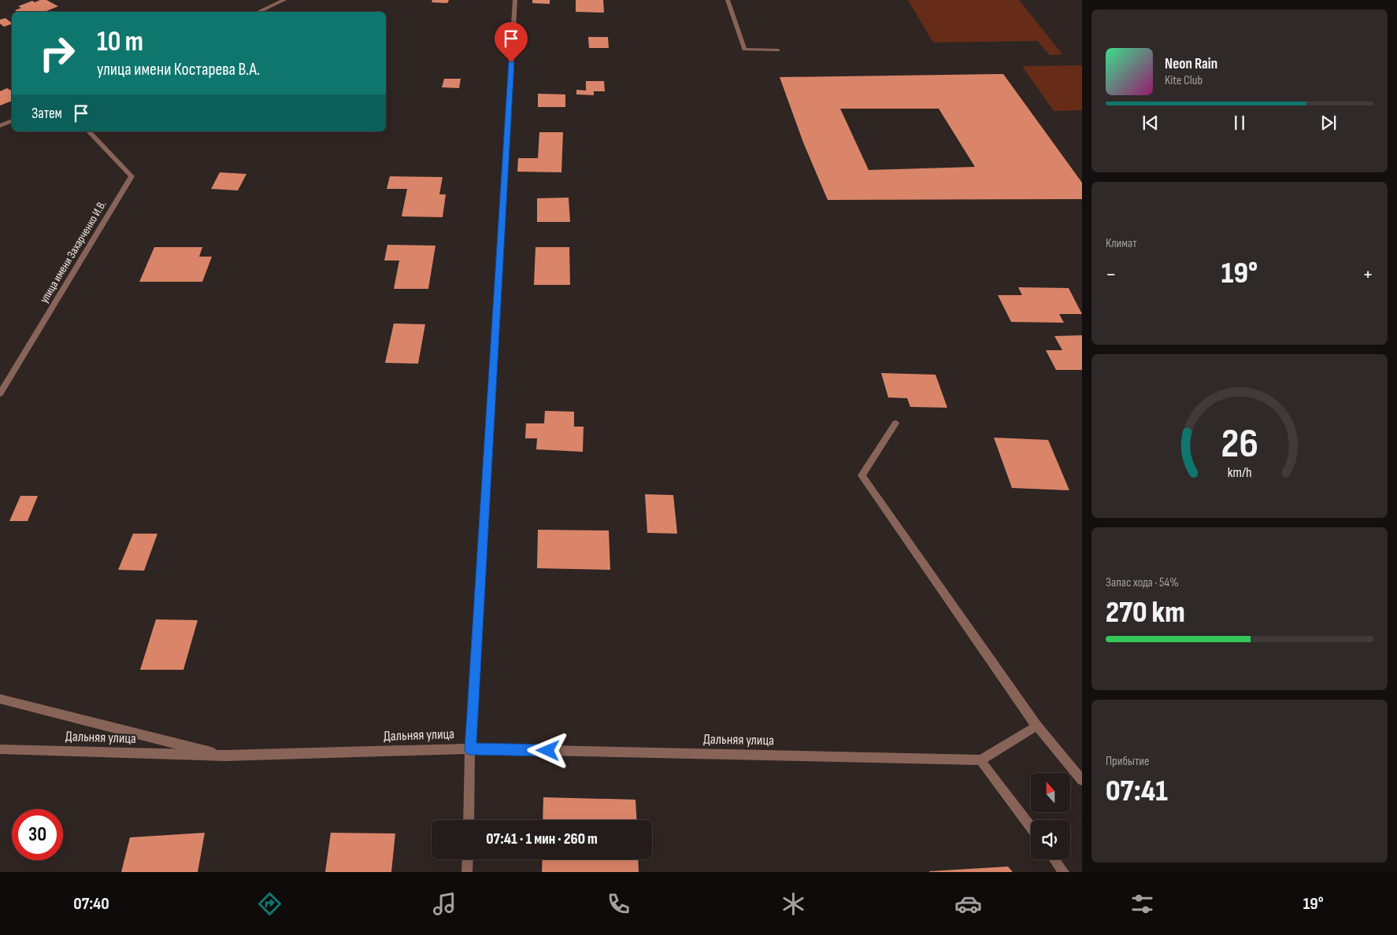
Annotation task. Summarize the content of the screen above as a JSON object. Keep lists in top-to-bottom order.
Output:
{
  "streets": {
    "street": ["улица имени Захарченко И.В.", "Дальняя улица"]
  },
  "north": "top",
  "page": {
    "turn": ["10 m", "улица имени Костарева В.А."],
    "song": ["Neon Rain", "Kite Club"],
    "then": "Затем",
    "tile": [
      "Климат",
      ["Запас хода · 54%", "270 km"],
      ["Прибытие", "07:41"]
    ],
    "heat": ["−", "19°", "+"],
    "limit": "30",
    "trip": "07:41 · 1 мин · 260 m",
    "tabs": ["07:40", "19°"],
    "gauge": ["26", "km/h"]
  }
}
